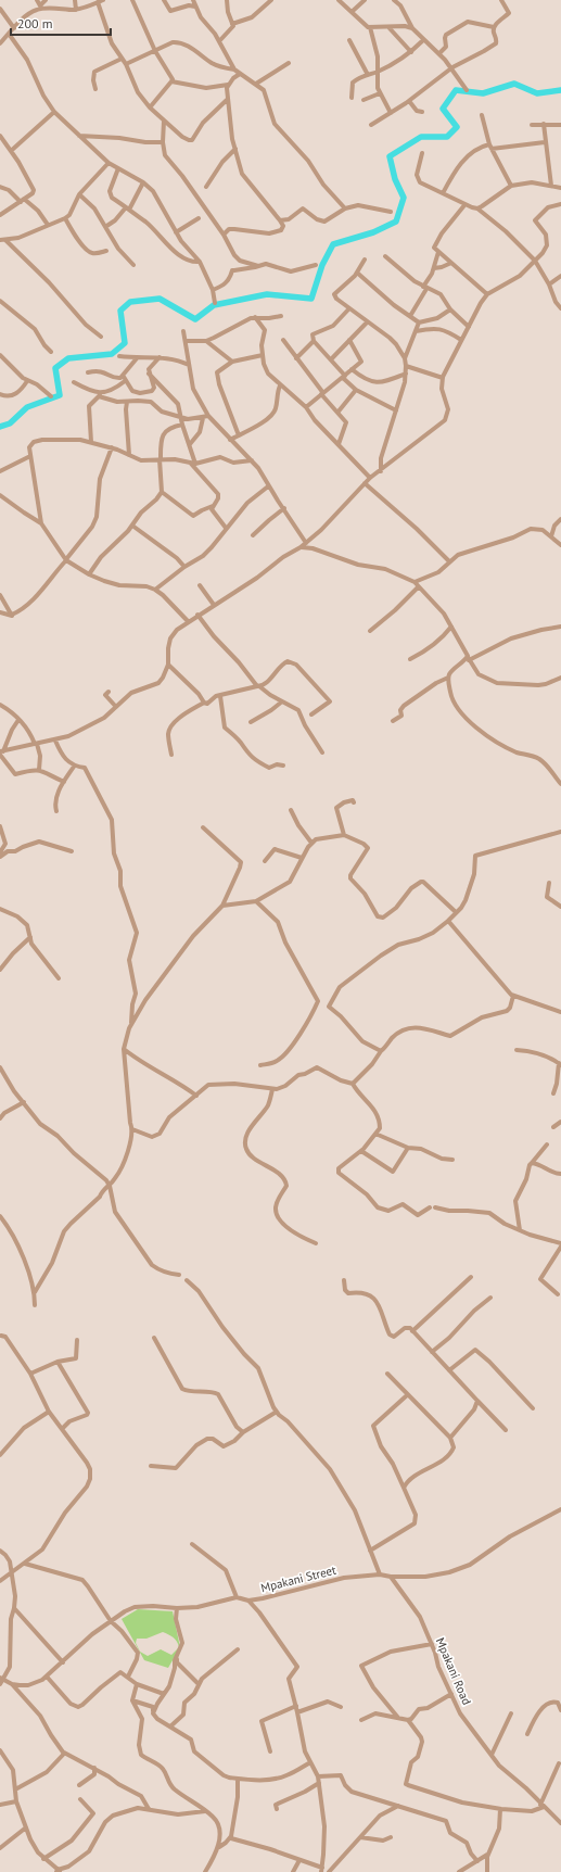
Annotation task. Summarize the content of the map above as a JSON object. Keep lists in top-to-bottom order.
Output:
{
  "streets": {
    "street": ["Mpakani Street", "Mpakani Road"]
  },
  "crossings": [
    ["Mpakani Street", "Mpakani Road"]
  ],
  "scale_bar": "200 m"
}
